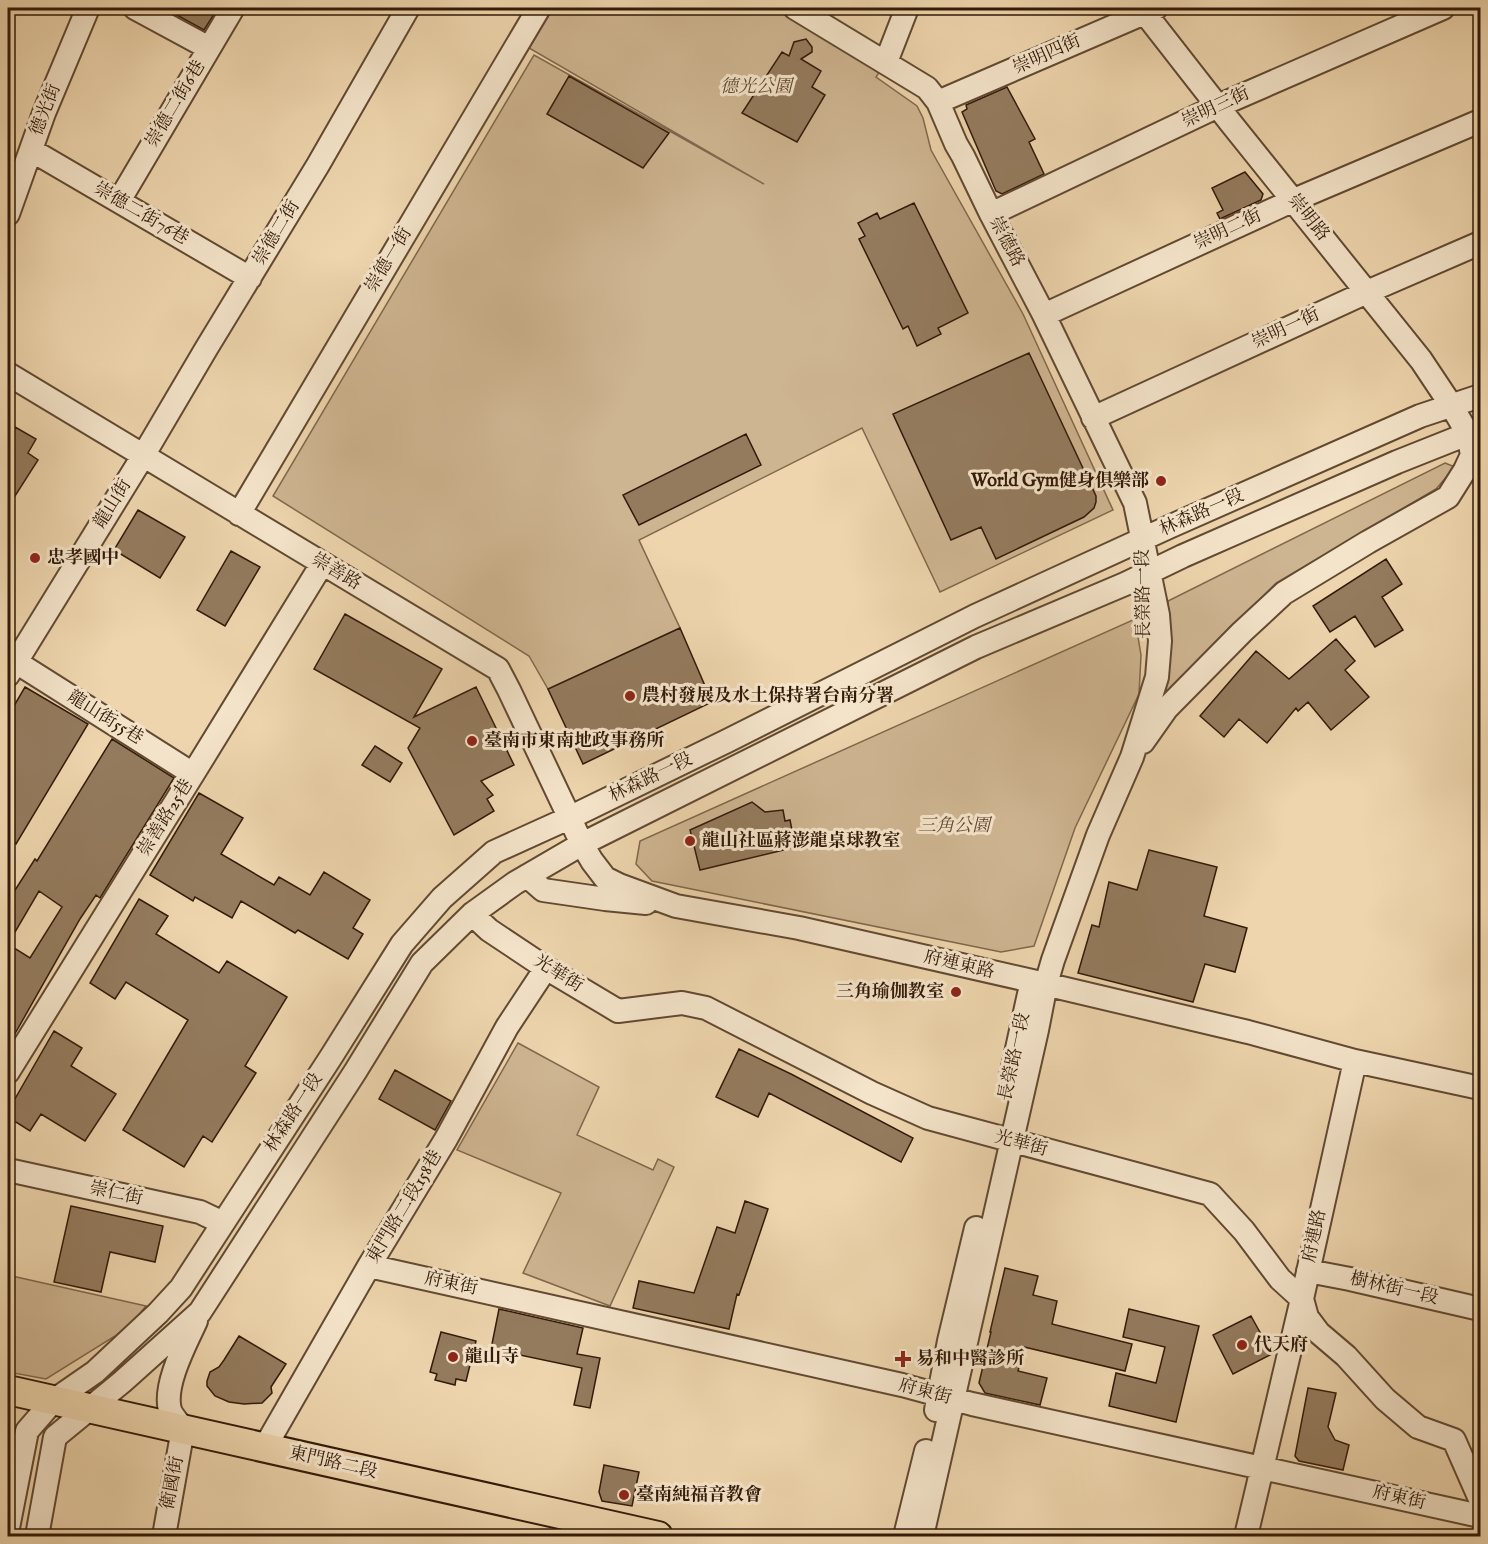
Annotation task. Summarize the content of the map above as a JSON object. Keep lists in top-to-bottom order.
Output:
{
  "streets": {
    "main road": ["東門路二段"],
    "street": [
      "崇明四街",
      "崇德二街6巷",
      "崇明三街",
      "德光街",
      "崇德二街76巷",
      "崇明路",
      "崇明二街",
      "崇德二街",
      "崇德路",
      "崇德一街",
      "崇明一街",
      "龍山街",
      "林森路一段",
      "崇善路",
      "長榮路一段",
      "龍山街55巷",
      "崇善路25巷",
      "府連東路",
      "光華街",
      "崇仁街",
      "東門路二段158巷",
      "府連路",
      "府東街",
      "樹林街一段",
      "衛國街"
    ]
  },
  "crossings": [
    ["崇明四街", "崇明路"],
    ["崇明四街", "崇德路"],
    ["崇德二街6巷", "崇德二街76巷"],
    ["崇明三街", "崇明路"],
    ["崇明三街", "崇德路"],
    ["德光街", "崇德二街76巷"],
    ["崇德二街76巷", "崇德二街"],
    ["崇明路", "崇明二街"],
    ["崇明路", "崇明一街"],
    ["崇明路", "林森路一段"],
    ["崇明二街", "崇德路"],
    ["崇德二街", "龍山街"],
    ["崇德二街", "崇善路"],
    ["崇德路", "崇明一街"],
    ["崇德路", "林森路一段"],
    ["崇德路", "長榮路一段"],
    ["崇德一街", "崇善路"],
    ["龍山街", "崇善路"],
    ["龍山街", "龍山街55巷"],
    ["林森路一段", "崇善路"],
    ["林森路一段", "長榮路一段"],
    ["林森路一段", "府連東路"],
    ["林森路一段", "光華街"],
    ["林森路一段", "崇仁街"],
    ["林森路一段", "東門路二段"],
    ["崇善路", "崇善路25巷"],
    ["崇善路", "府連東路"],
    ["長榮路一段", "府連東路"],
    ["長榮路一段", "光華街"],
    ["長榮路一段", "府東街"],
    ["龍山街55巷", "崇善路25巷"],
    ["府連東路", "府連路"],
    ["光華街", "東門路二段158巷"],
    ["光華街", "府連路"],
    ["光華街", "府東街"],
    ["東門路二段158巷", "府東街"],
    ["東門路二段158巷", "東門路二段"],
    ["府連路", "府東街"],
    ["府連路", "樹林街一段"],
    ["東門路二段", "衛國街"]
  ],
  "parks": ["德光公園", "三角公園"],
  "places": {
    "other": [
      "World Gym健身俱樂部",
      "忠孝國中",
      "農村發展及水土保持署台南分署",
      "臺南市東南地政事務所",
      "龍山社區蔣澎龍桌球教室",
      "三角瑜伽教室",
      "代天府",
      "龍山寺",
      "臺南純福音教會"
    ],
    "health": ["易和中醫診所"]
  }
}
